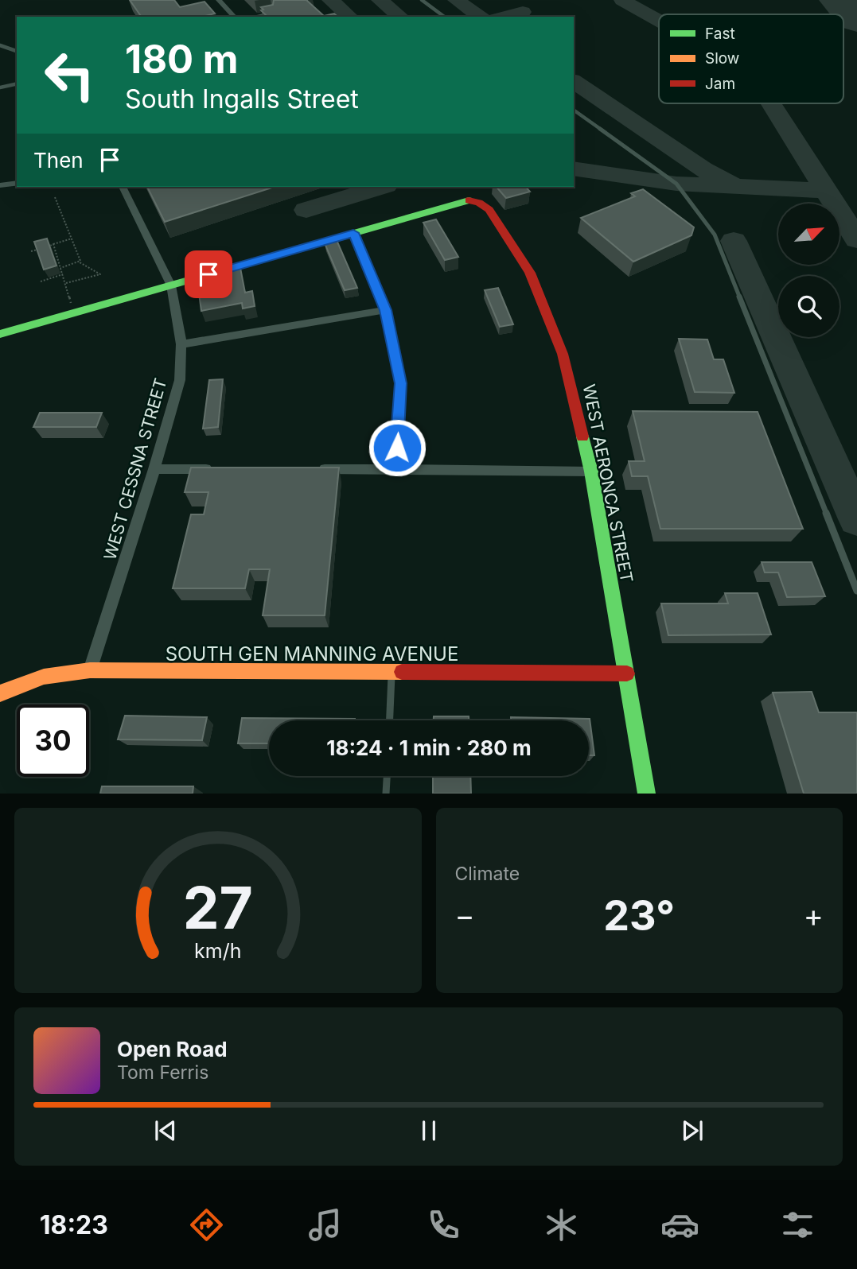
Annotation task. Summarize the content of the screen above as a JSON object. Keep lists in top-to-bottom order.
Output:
{
  "streets": {
    "street": ["WEST CESSNA STREET", "WEST AERONCA STREET", "SOUTH GEN MANNING AVENUE"]
  },
  "crossings": [
    ["WEST CESSNA STREET", "SOUTH GEN MANNING AVENUE"],
    ["WEST AERONCA STREET", "SOUTH GEN MANNING AVENUE"]
  ],
  "legend": ["Fast", "Slow", "Jam"],
  "north": "top right",
  "page": {
    "turn": ["180 m", "South Ingalls Street"],
    "then": "Then",
    "limit": "30",
    "trip": "18:24 · 1 min · 280 m",
    "tile": "Climate",
    "heat": ["−", "23°", "+"],
    "song": ["Open Road", "Tom Ferris"],
    "tabs": "18:23",
    "gauge": ["27", "km/h"]
  }
}
